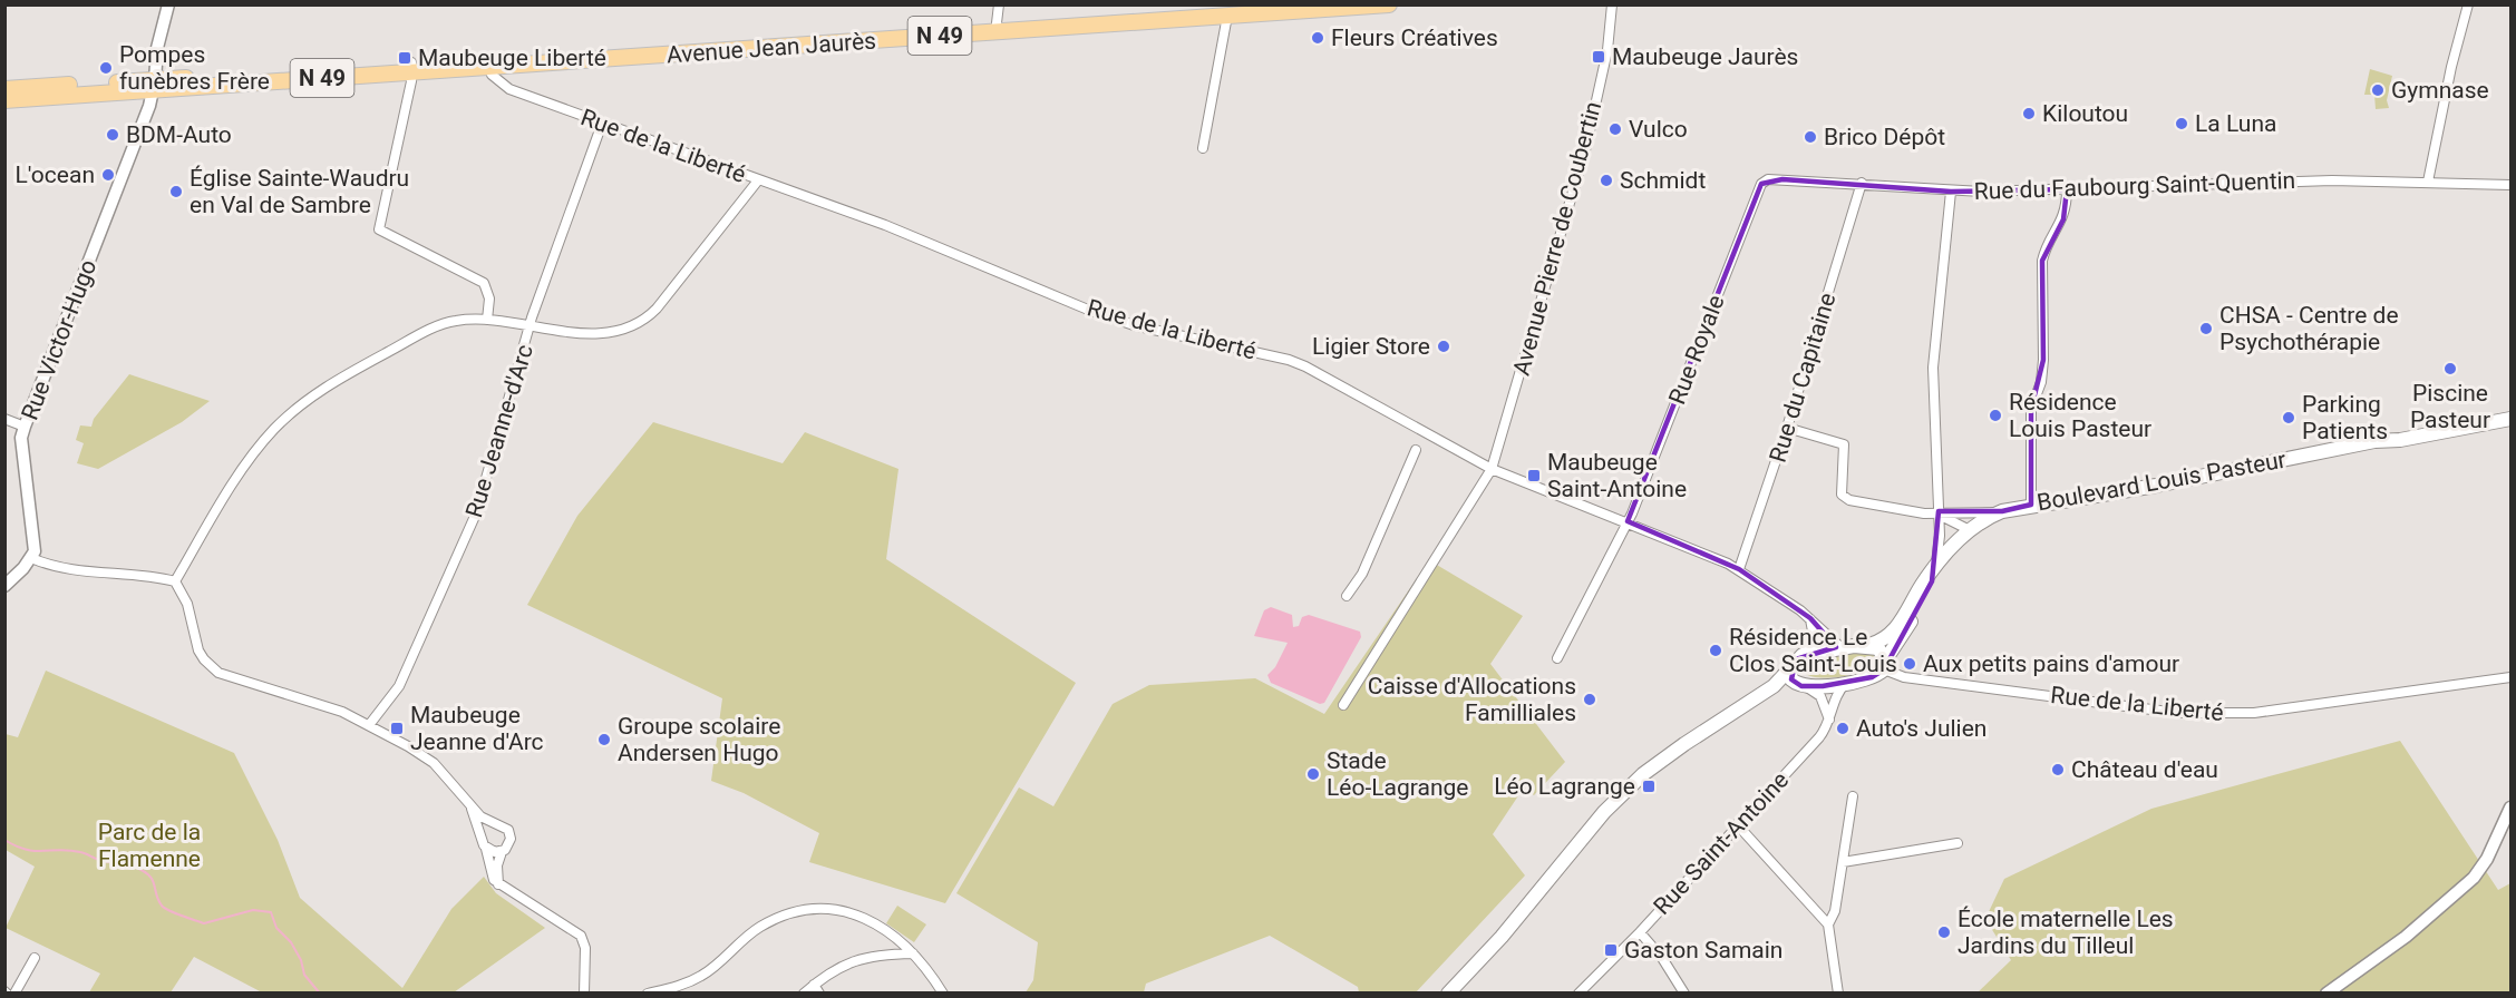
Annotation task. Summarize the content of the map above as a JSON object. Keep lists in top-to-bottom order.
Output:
{
  "streets": {
    "main road": ["N 49", "Avenue Jean Jaurès", "Boulevard Louis Pasteur"],
    "street": [
      "Rue de la Liberté",
      "Rue du Faubourg Saint-Quentin",
      "Avenue Pierre de Coubertin",
      "Rue Victor-Hugo",
      "Rue Royale",
      "Rue du Capitaine",
      "Rue Jeanne-d'Arc",
      "Rue Saint-Antoine"
    ]
  },
  "crossings": [
    ["N 49", "Avenue Jean Jaurès"],
    ["N 49", "Rue Victor-Hugo"],
    ["Avenue Jean Jaurès", "Rue de la Liberté"],
    ["Avenue Jean Jaurès", "Rue Victor-Hugo"],
    ["Rue de la Liberté", "Avenue Pierre de Coubertin"],
    ["Rue de la Liberté", "Rue Royale"],
    ["Rue de la Liberté", "Rue du Capitaine"],
    ["Rue de la Liberté", "Rue Jeanne-d'Arc"],
    ["Rue du Faubourg Saint-Quentin", "Rue Royale"],
    ["Rue du Faubourg Saint-Quentin", "Rue du Capitaine"]
  ],
  "parks": ["Parc de la Flamenne"],
  "places": {
    "other": [
      "Fleurs Créatives",
      "Pompes funèbres Frère",
      "Gymnase",
      "Kiloutou",
      "La Luna",
      "Vulco",
      "BDM-Auto",
      "Brico Dépôt",
      "L'ocean",
      "Schmidt",
      "Église Sainte-Waudru en Val de Sambre",
      "CHSA - Centre de Psychothérapie",
      "Ligier Store",
      "Piscine Pasteur",
      "Résidence Louis Pasteur",
      "Parking Patients",
      "Résidence Le Clos Saint-Louis",
      "Aux petits pains d'amour",
      "Caisse d'Allocations Familliales",
      "Auto's Julien",
      "Groupe scolaire Andersen Hugo",
      "Château d'eau",
      "Stade Léo-Lagrange",
      "École maternelle Les Jardins du Tilleul"
    ],
    "transit": [
      "Maubeuge Jaurès",
      "Maubeuge Liberté",
      "Maubeuge Saint-Antoine",
      "Maubeuge Jeanne d'Arc",
      "Léo Lagrange",
      "Gaston Samain"
    ]
  }
}
